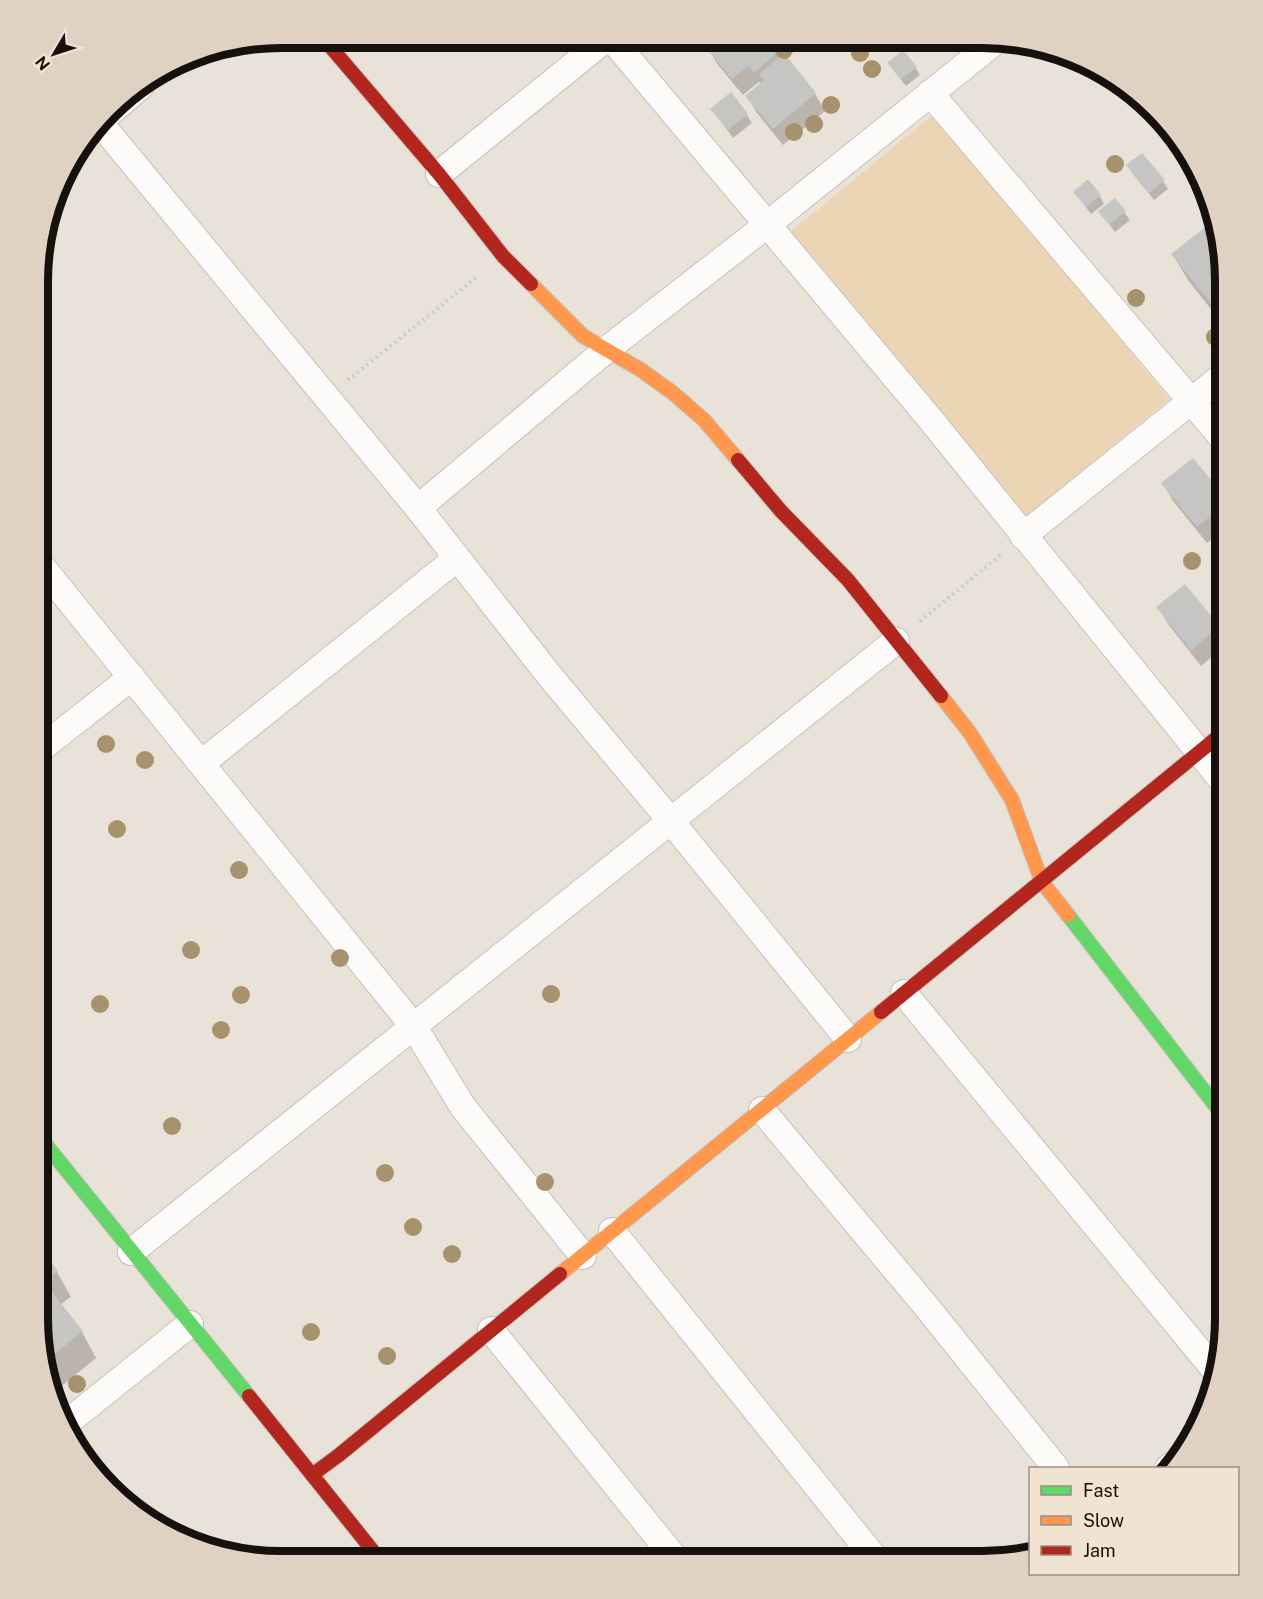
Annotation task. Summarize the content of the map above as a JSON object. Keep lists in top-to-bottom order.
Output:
{
  "legend": ["Fast", "Slow", "Jam"],
  "north": "bottom left"
}
